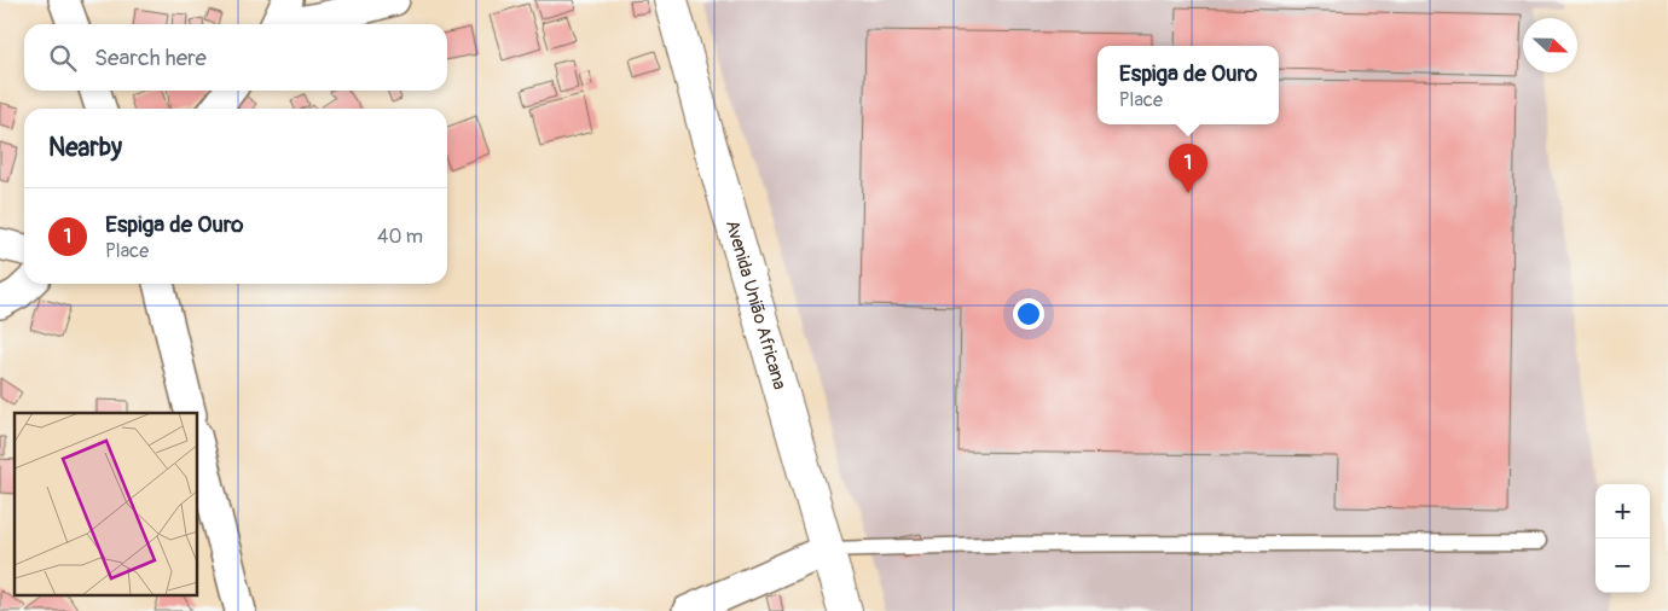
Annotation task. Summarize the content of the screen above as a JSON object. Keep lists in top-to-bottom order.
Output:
{
  "streets": {
    "main road": ["Avenida União Africana"]
  },
  "north": "right",
  "page": {
    "search": "Search here",
    "popup": ["Espiga de Ouro", "Place"],
    "heading": "Nearby",
    "pins": "1",
    "list": [
      {
        "mark": "1",
        "name": "Espiga de Ouro",
        "note": "Place",
        "value": "40 m"
      }
    ],
    "map_buttons": ["+", "−"]
  }
}
